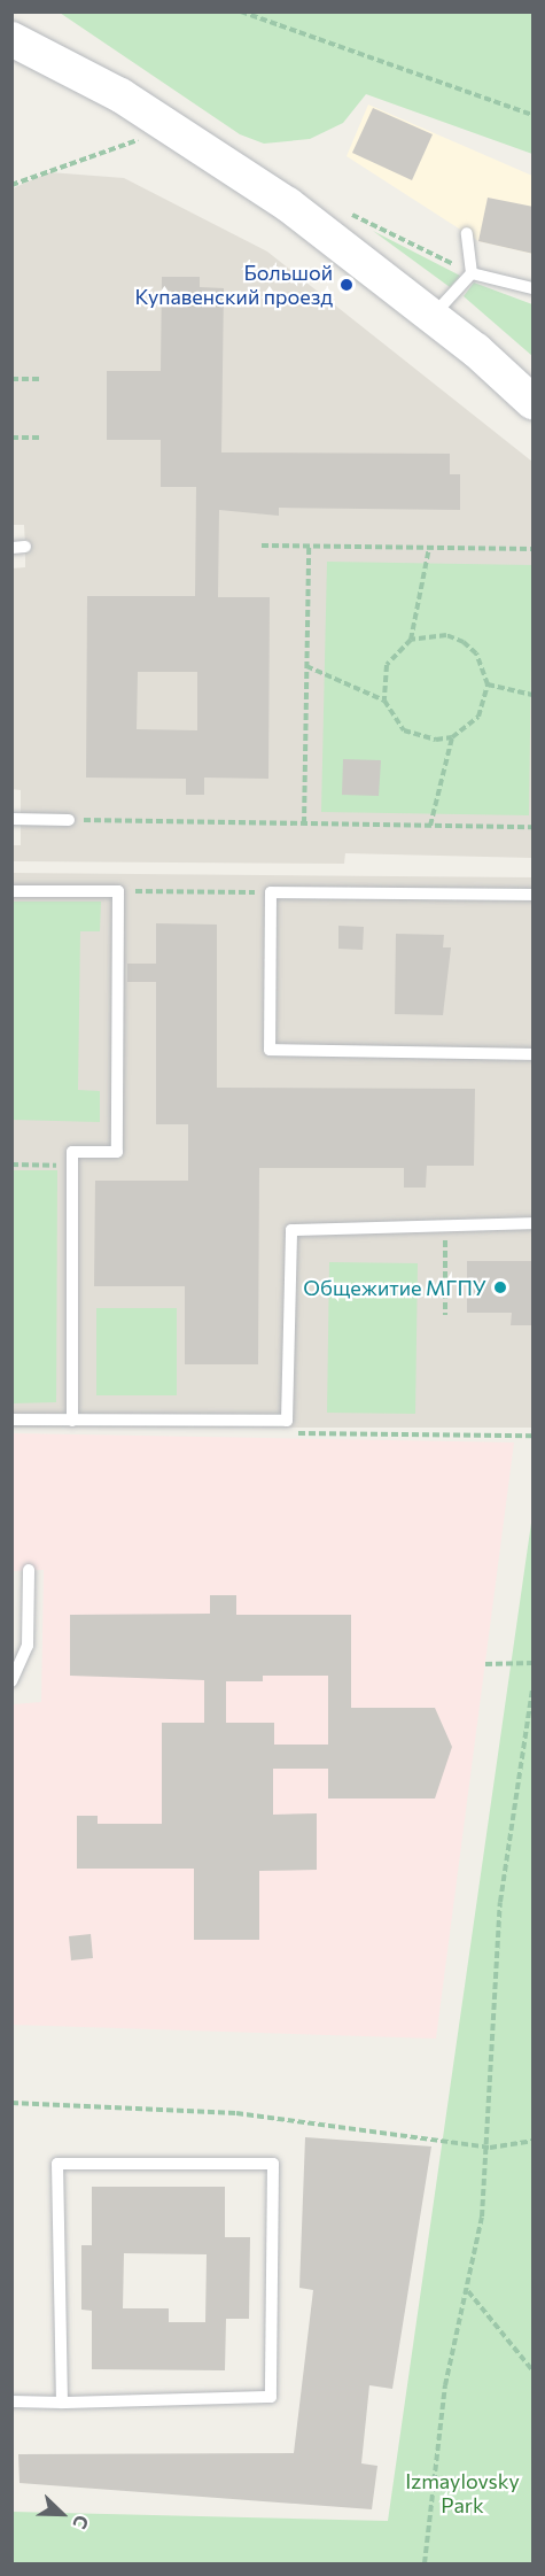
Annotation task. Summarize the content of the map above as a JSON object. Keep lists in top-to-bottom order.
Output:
{
  "parks": ["Izmaylovsky Park"],
  "places": ["Большой Купавенский проезд", "Общежитие МГПУ"],
  "north": "bottom right"
}
